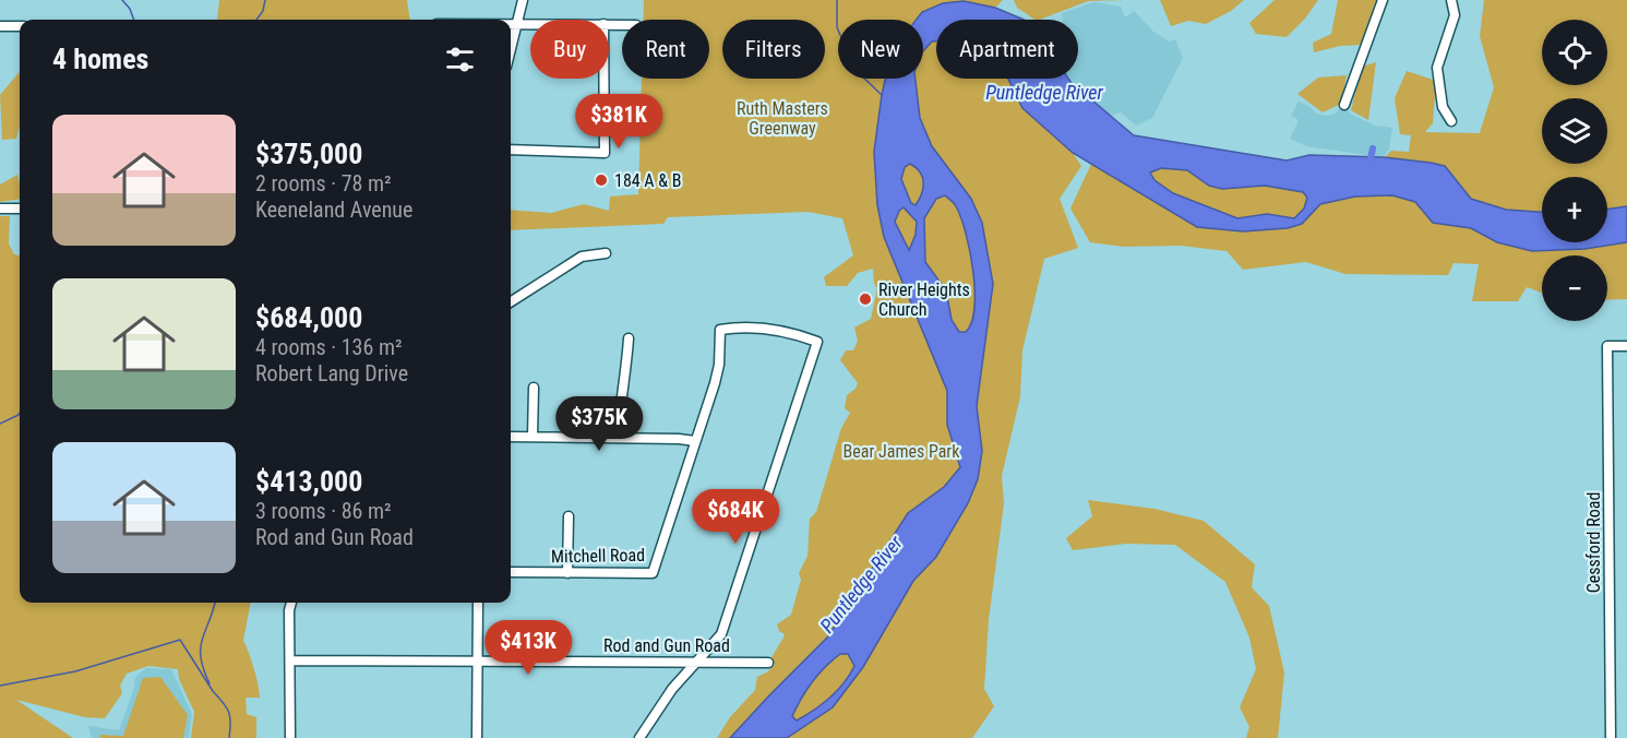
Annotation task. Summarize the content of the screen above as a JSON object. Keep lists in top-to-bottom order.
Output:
{
  "streets": {
    "street": ["Cessford Road", "Mitchell Road", "Rod and Gun Road"]
  },
  "crossings": [
    ["Mitchell Road", "Rod and Gun Road"]
  ],
  "water": ["Puntledge River"],
  "parks": ["Ruth Masters Greenway", "Bear James Park"],
  "places": ["184 A & B", "River Heights Church"],
  "page": {
    "map_buttons": ["+", "−"],
    "chip": [
      "Buy",
      "Rent",
      "Filters",
      "New",
      "Apartment"
    ],
    "heading": "4 homes",
    "price": [
      "$381K",
      "$375K",
      "$684K",
      "$413K"
    ],
    "list": [
      {
        "name": "$375,000",
        "note": "2 rooms · 78 m² · Keeneland Avenue"
      },
      {
        "name": "$684,000",
        "note": "4 rooms · 136 m² · Robert Lang Drive"
      },
      {
        "name": "$413,000",
        "note": "3 rooms · 86 m² · Rod and Gun Road"
      }
    ]
  }
}
